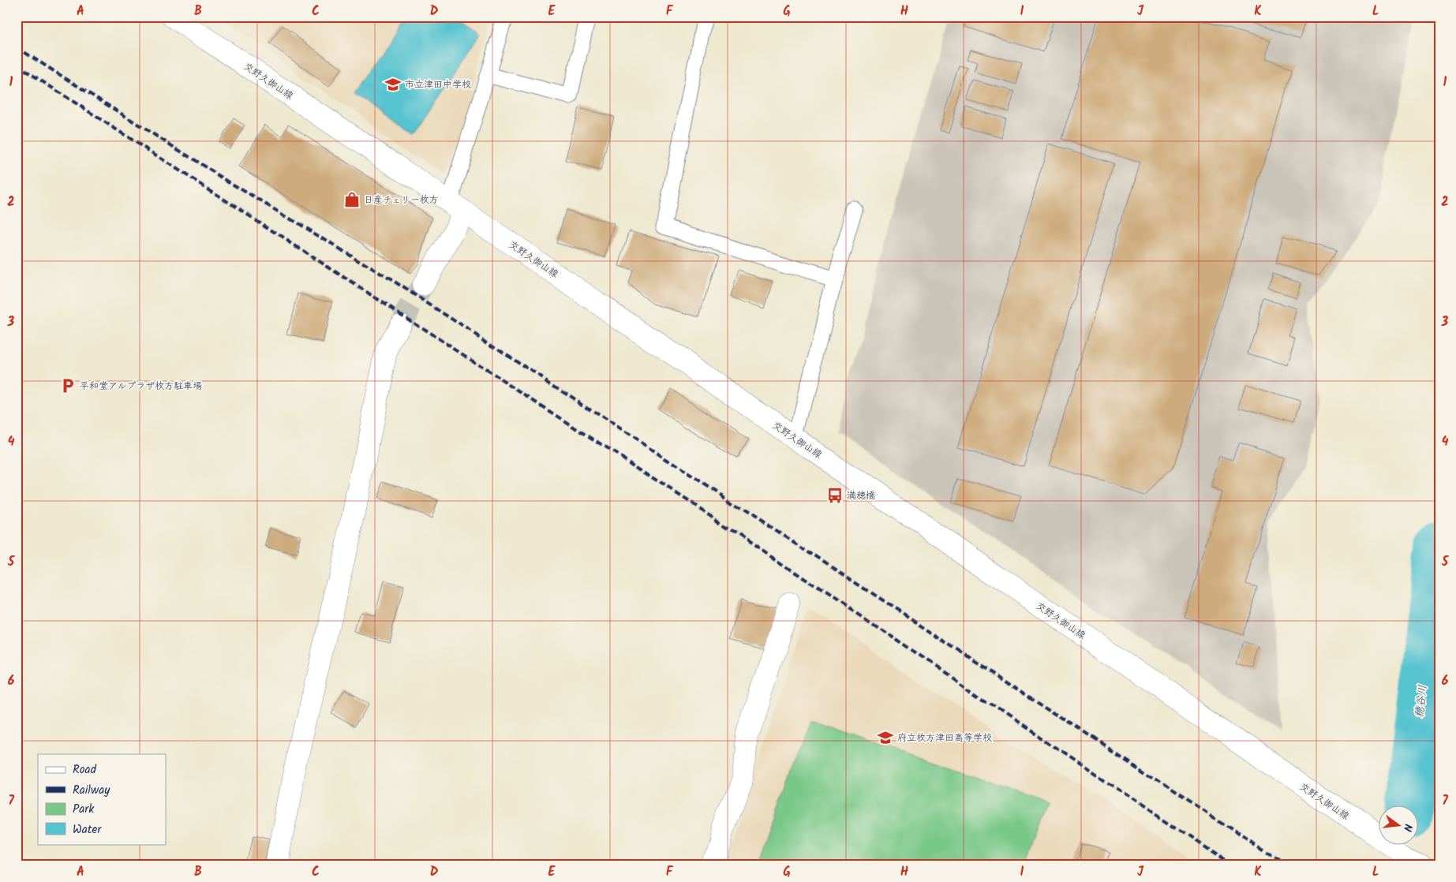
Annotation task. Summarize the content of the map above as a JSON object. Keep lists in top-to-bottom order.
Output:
{
  "streets": {
    "main road": ["交野久御山線"]
  },
  "water": ["穂谷川"],
  "places": {
    "school or university": ["市立津田中学校", "府立枚方津田高等学校"],
    "shop": ["日産チェリー枚方"],
    "parking": ["平和堂アルプラザ枚方駐車場"],
    "bus stop": ["満穂橋"]
  },
  "legend": [
    "Road",
    "Railway",
    "Park",
    "Water"
  ],
  "north": "right",
  "grid": {
    "columns": [
      "A",
      "B",
      "C",
      "D",
      "E",
      "F",
      "G",
      "H",
      "I",
      "J",
      "K",
      "L"
    ],
    "rows": [
      "1",
      "2",
      "3",
      "4",
      "5",
      "6",
      "7"
    ]
  }
}
